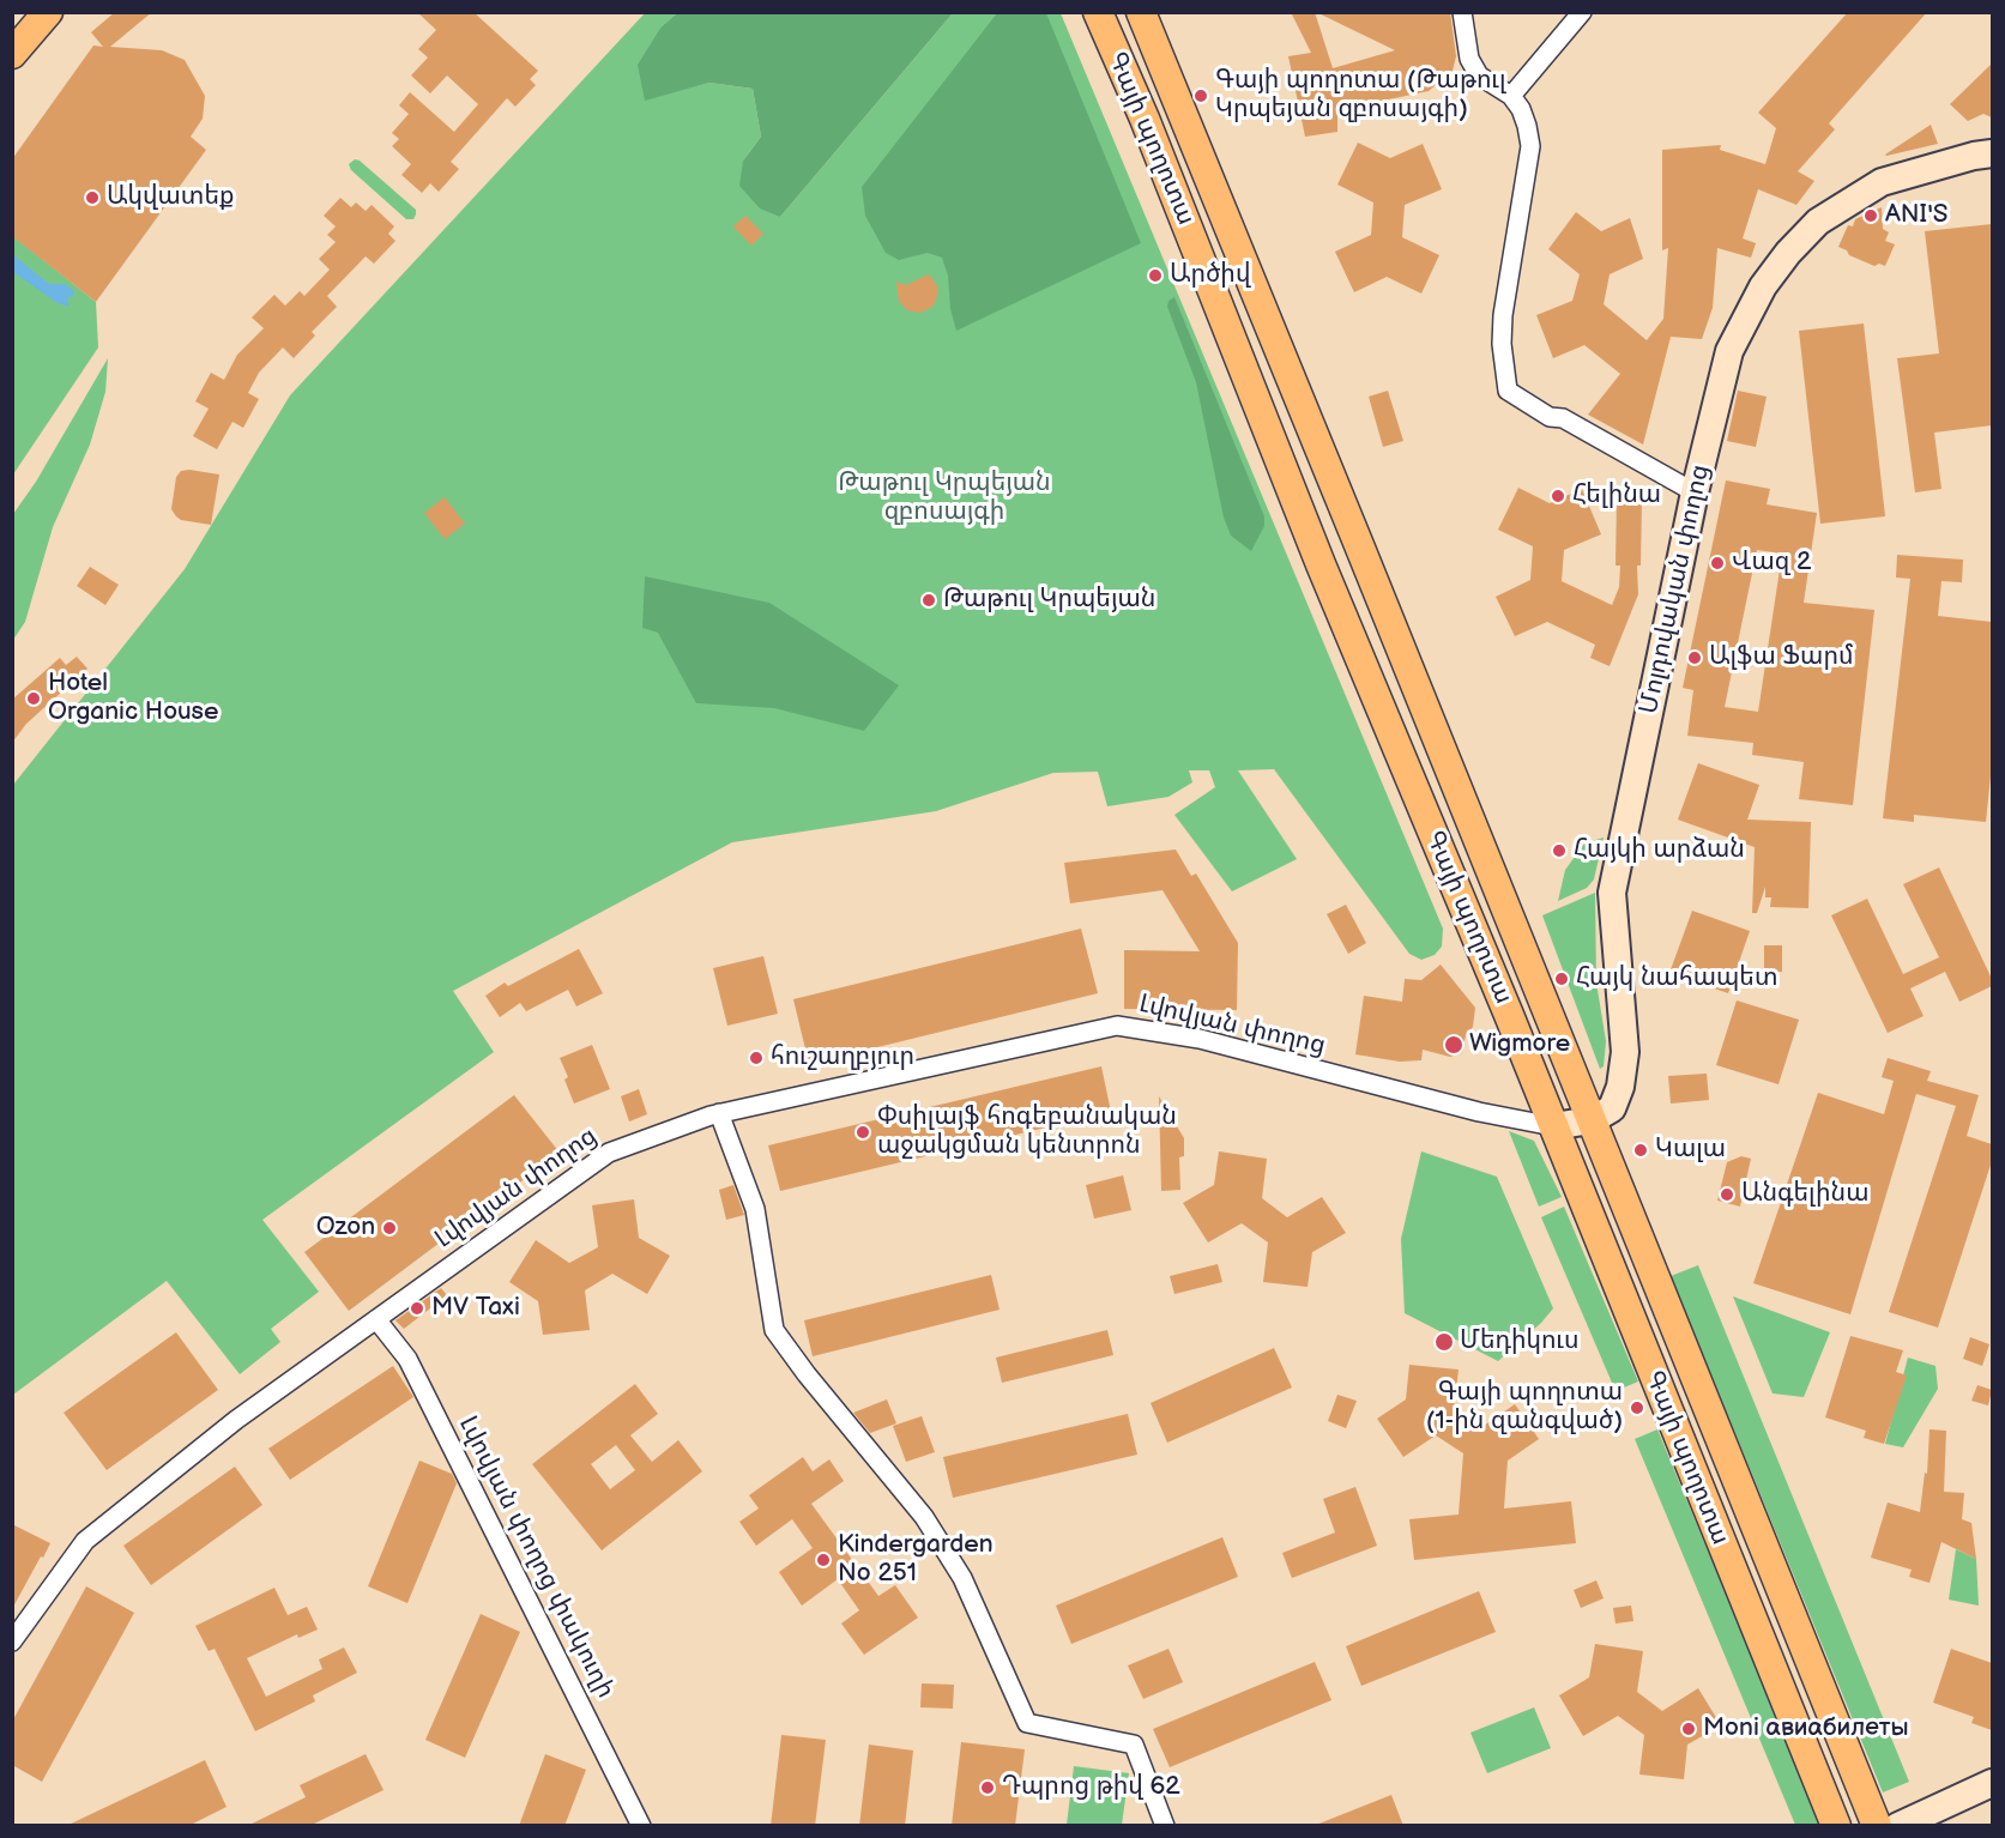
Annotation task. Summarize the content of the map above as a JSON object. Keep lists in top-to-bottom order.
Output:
{
  "streets": {
    "main road": ["Գայի պողոտա"],
    "street": ["Մոլդովական փողոց", "Լվովյան փողոց", "Լվովյան փողոց փակուղի"]
  },
  "crossings": [
    ["Գայի պողոտա", "Մոլդովական փողոց"],
    ["Գայի պողոտա", "Լվովյան փողոց"],
    ["Լվովյան փողոց", "Լվովյան փողոց փակուղի"]
  ],
  "parks": ["Թաթուլ Կրպեյան զբոսայգի"],
  "places": [
    "Գայի պողոտա (Թաթուլ Կրպեյան զբոսայգի)",
    "Ակվատեք",
    "ANI'S",
    "Արծիվ",
    "Հելինա",
    "Վազ 2",
    "Թաթուլ Կրպեյան",
    "Ալֆա Ֆարմ",
    "Hotel Organic House",
    "Հայկի արձան",
    "Հայկ նահապետ",
    "Wigmore",
    "հուշաղբյուր",
    "Փսիլայֆ հոգեբանական աջակցման կենտրոն",
    "Կալա",
    "Անգելինա",
    "Ozon",
    "MV Taxi",
    "Մեդիկուս",
    "Գայի պողոտա (1-ին զանգված)",
    "Kindergarden No 251",
    "Moni авиабилеты",
    "Դպրոց թիվ 62"
  ]
}
